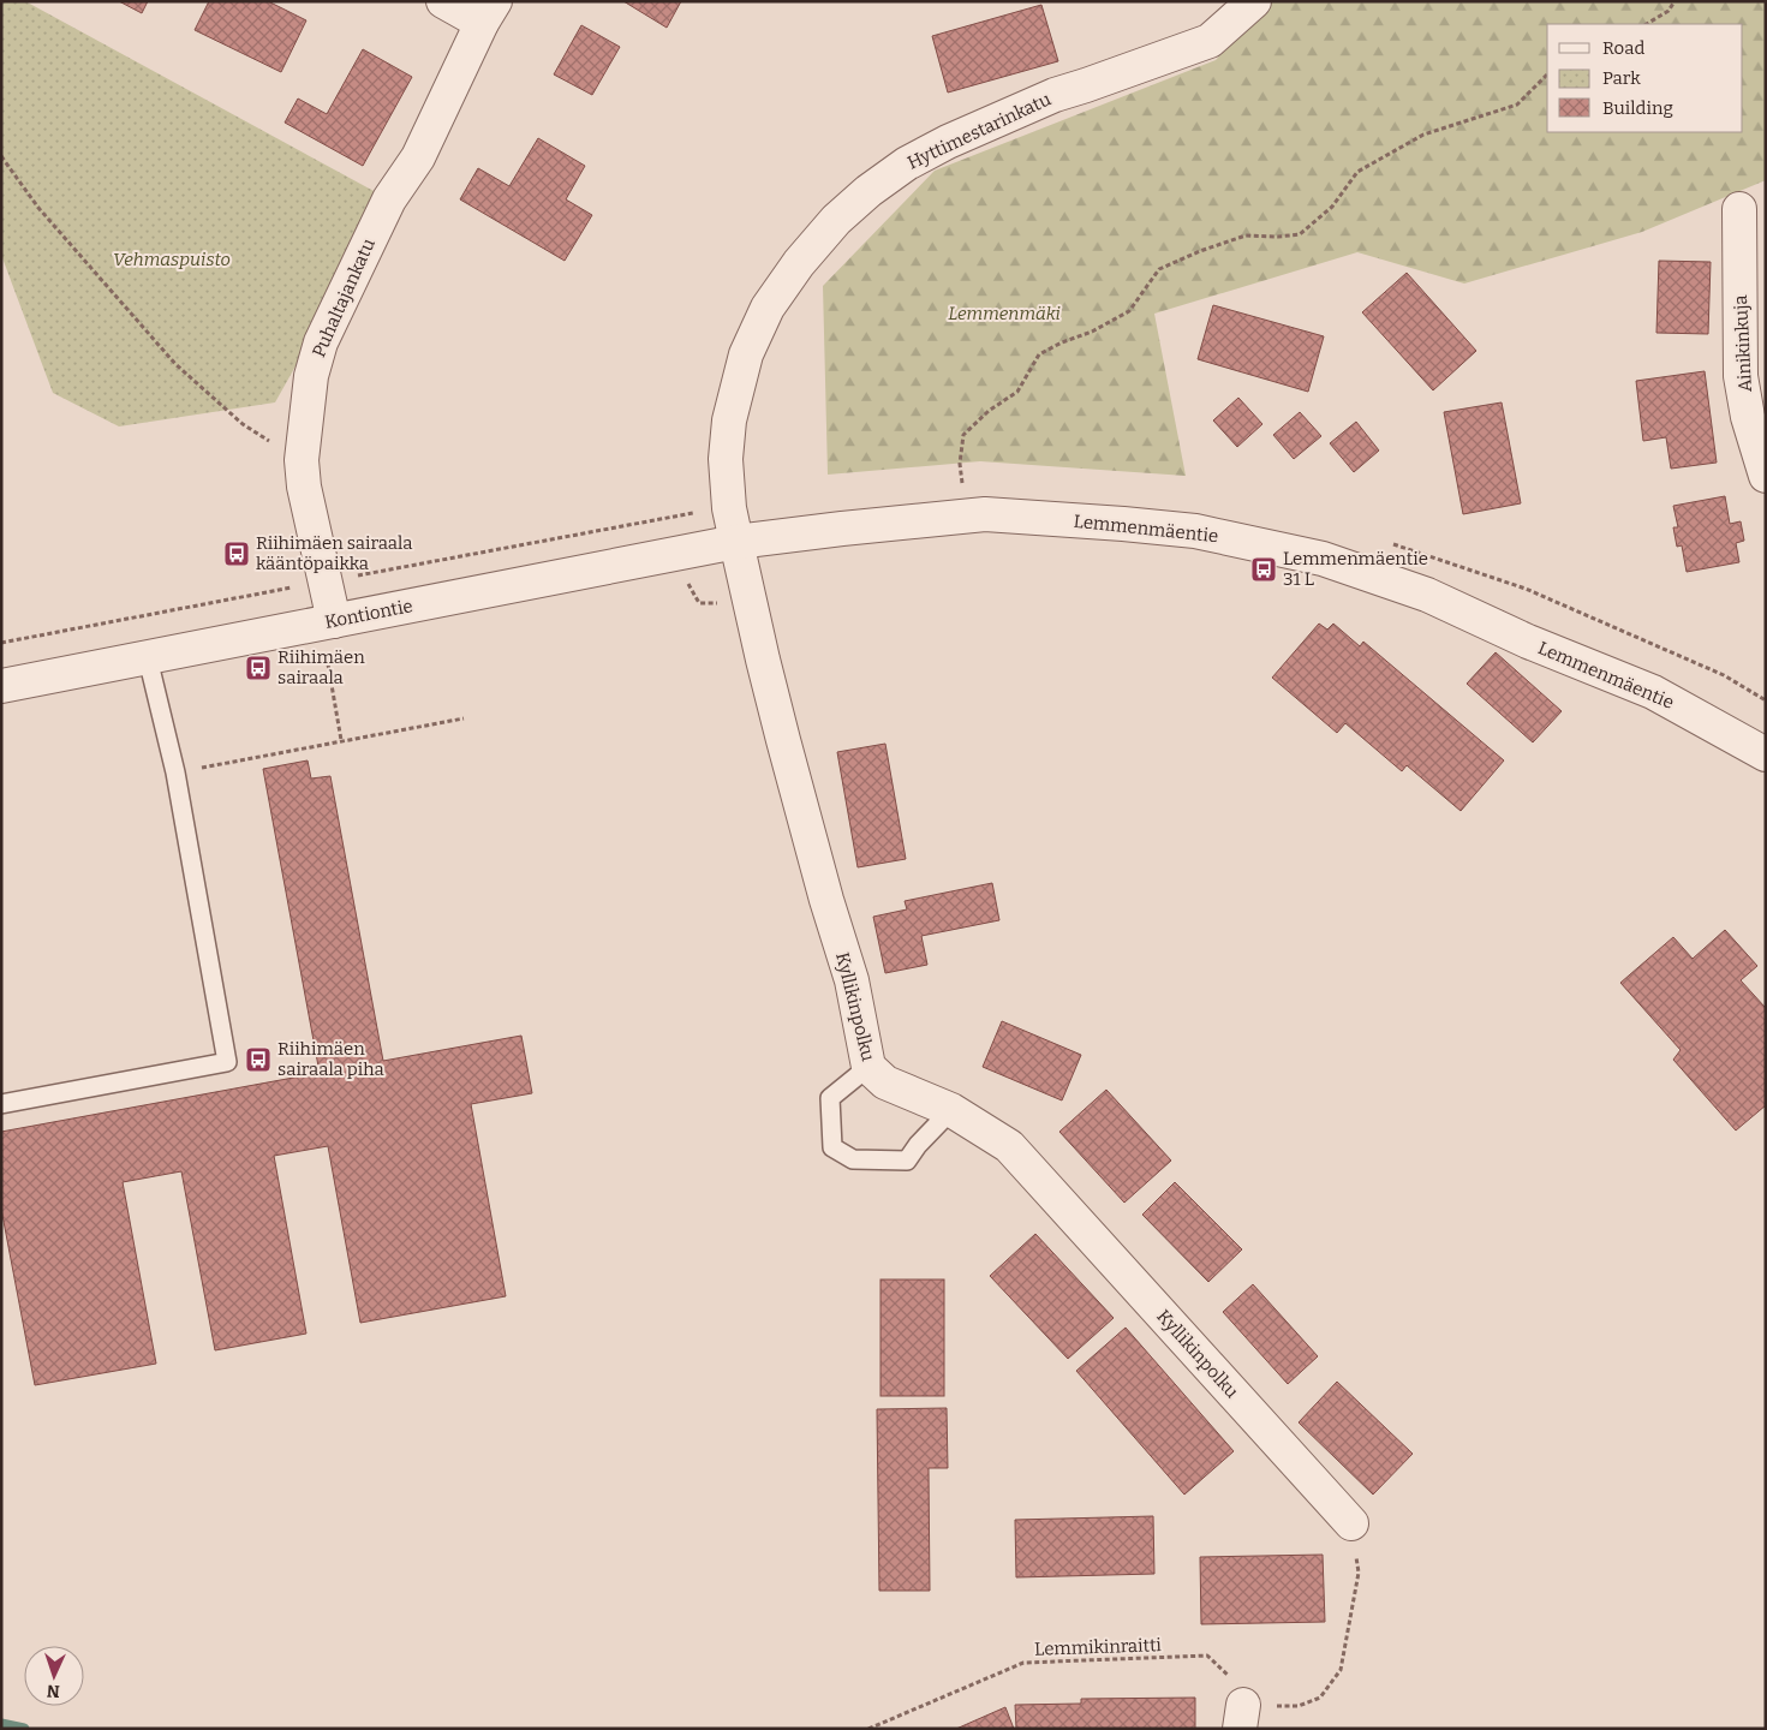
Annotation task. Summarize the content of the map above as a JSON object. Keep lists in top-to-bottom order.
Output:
{
  "streets": {
    "street": [
      "Hyttimestarinkatu",
      "Puhaltajankatu",
      "Ainikinkuja",
      "Lemmenmäentie",
      "Kontiontie",
      "Kyllikinpolku"
    ],
    "path": ["Lemmikinraitti"]
  },
  "crossings": [
    ["Hyttimestarinkatu", "Lemmenmäentie"],
    ["Hyttimestarinkatu", "Kontiontie"],
    ["Hyttimestarinkatu", "Kyllikinpolku"],
    ["Puhaltajankatu", "Kontiontie"],
    ["Lemmenmäentie", "Kontiontie"],
    ["Lemmenmäentie", "Kyllikinpolku"],
    ["Kontiontie", "Kyllikinpolku"]
  ],
  "parks": ["Vehmaspuisto", "Lemmenmäki"],
  "places": {
    "bus stop": [
      "Riihimäen sairaala kääntöpaikka",
      "Lemmenmäentie 31 L",
      "Riihimäen sairaala",
      "Riihimäen sairaala piha"
    ]
  },
  "legend": ["Road", "Park", "Building"],
  "north": "bottom"
}
